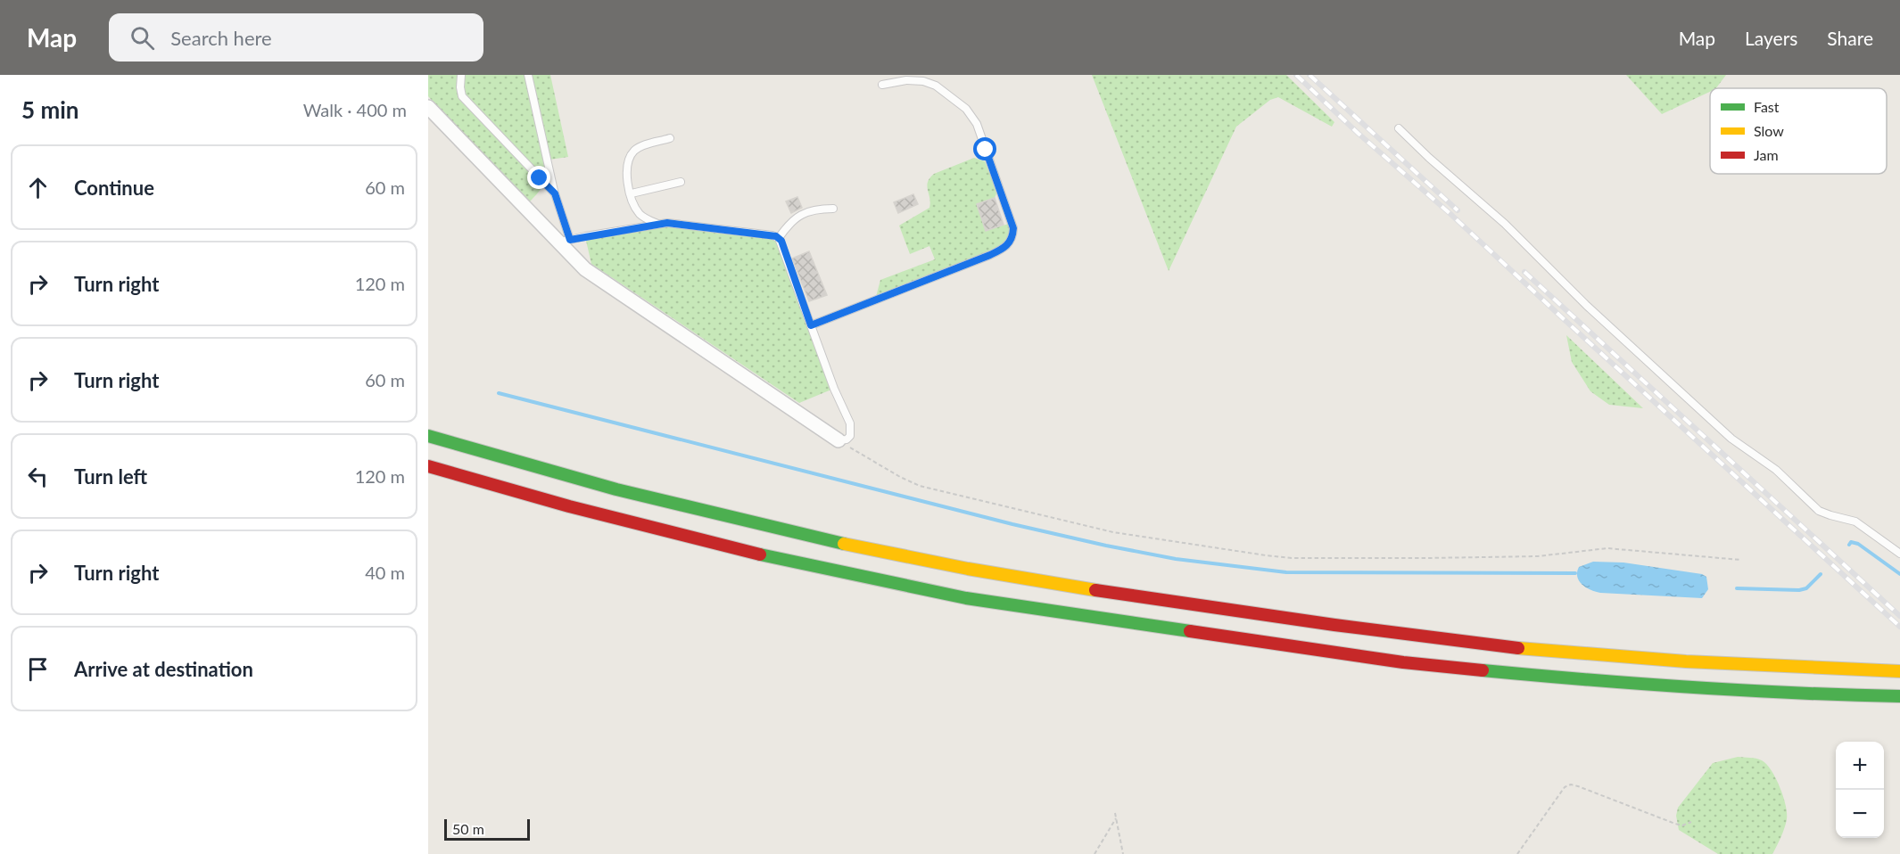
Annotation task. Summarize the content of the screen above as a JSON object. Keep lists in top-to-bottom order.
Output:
{
  "legend": ["Fast", "Slow", "Jam"],
  "scale_bar": "50 m",
  "page": {
    "header": "Map",
    "search": "Search here",
    "nav": ["Map", "Layers", "Share"],
    "heading": ["5 min", "Walk · 400 m"],
    "list": [
      ["Continue", "60 m"],
      ["Turn right", "120 m"],
      ["Turn right", "60 m"],
      ["Turn left", "120 m"],
      ["Turn right", "40 m"],
      "Arrive at destination"
    ],
    "map_buttons": ["+", "−"],
    "scale": "50 m"
  }
}
